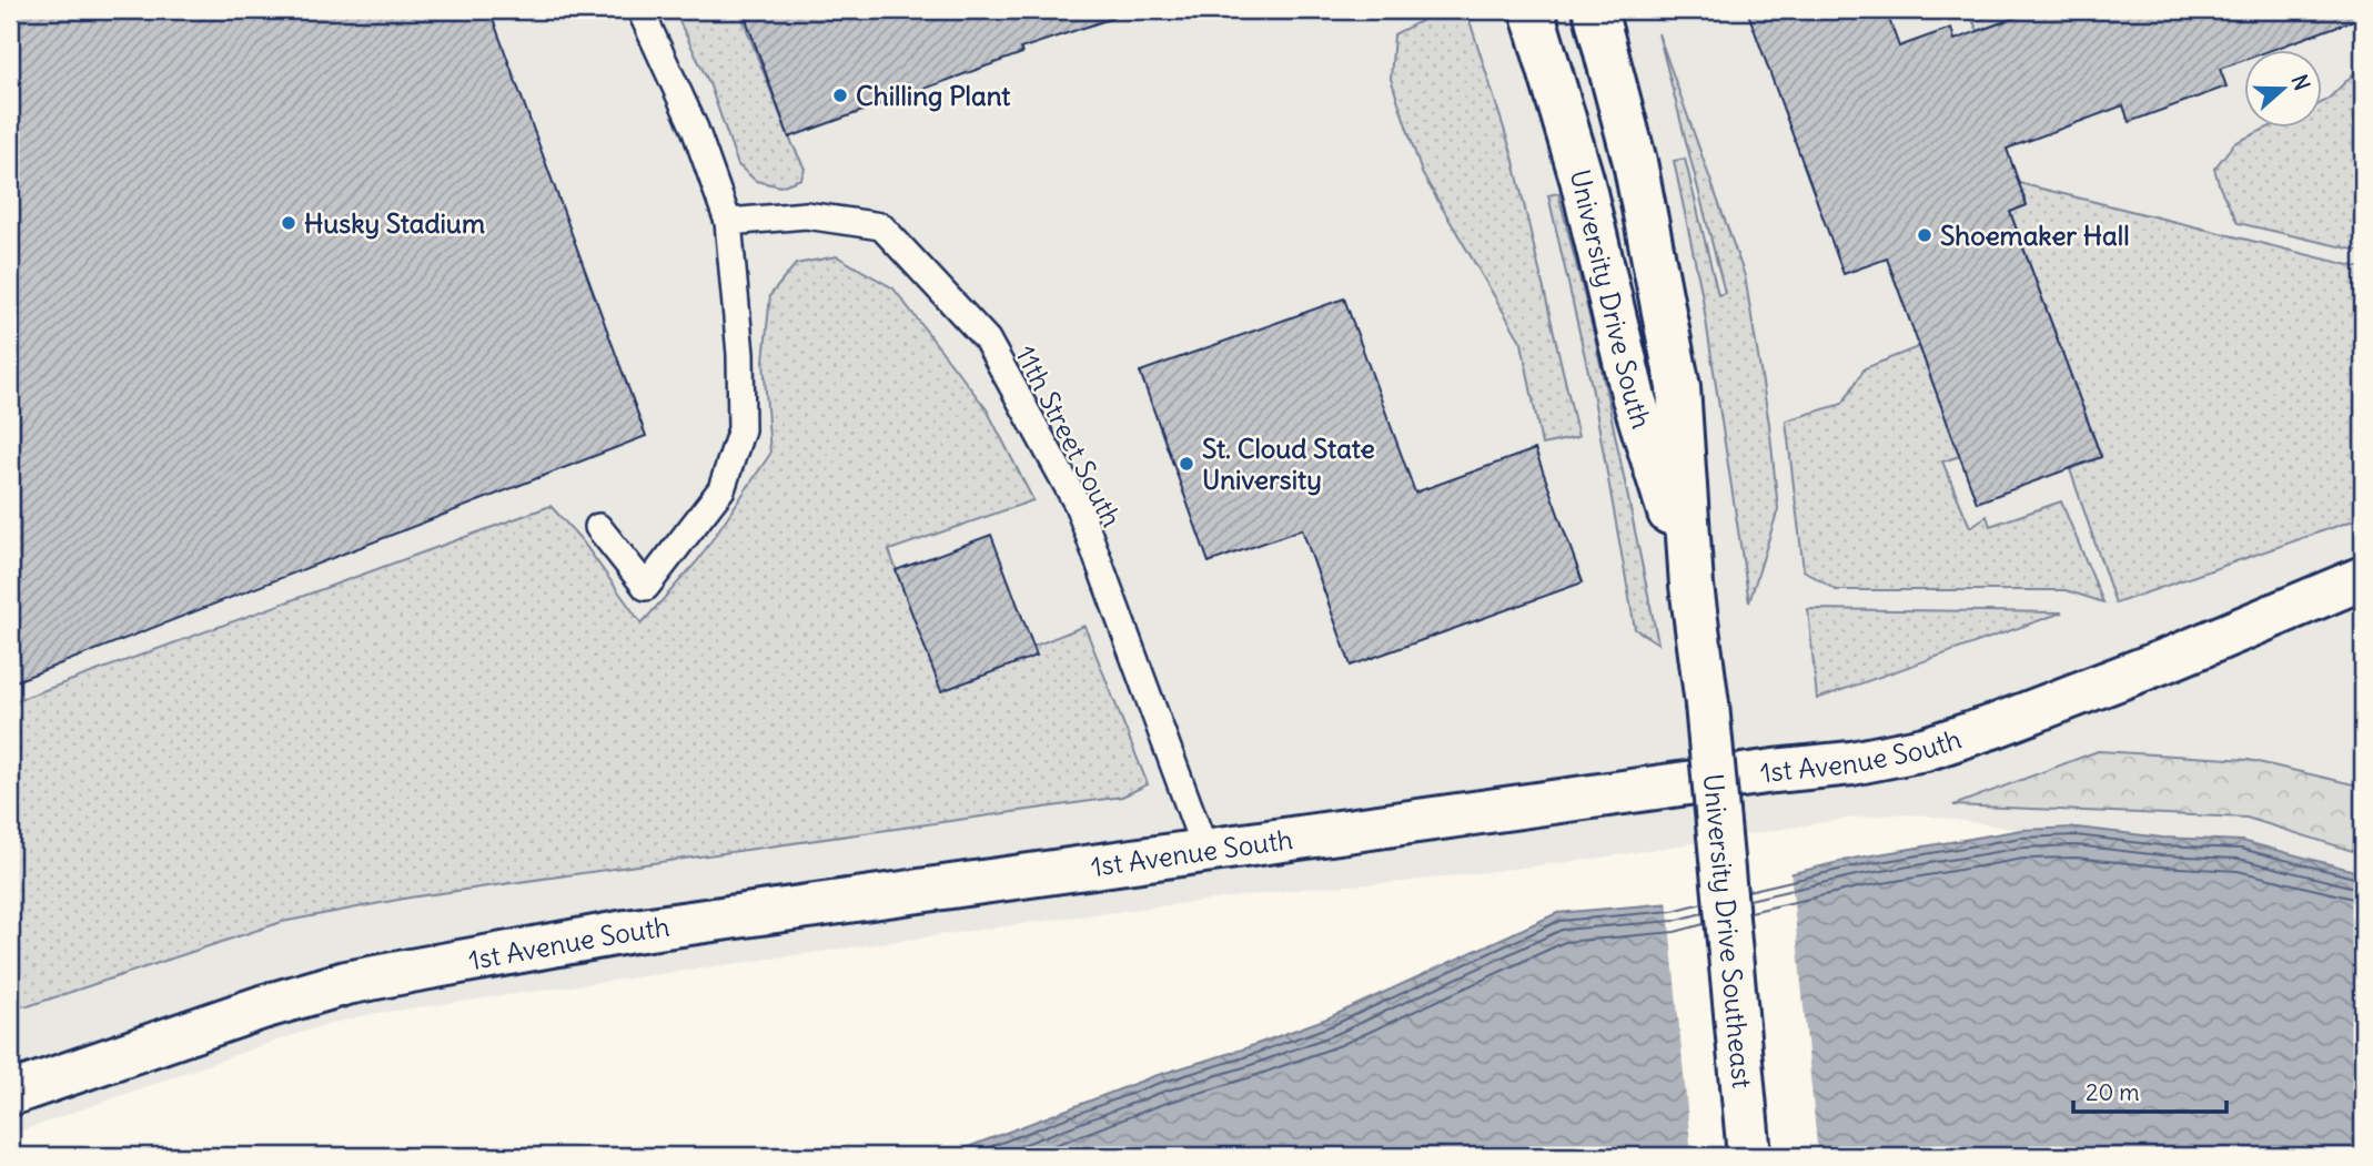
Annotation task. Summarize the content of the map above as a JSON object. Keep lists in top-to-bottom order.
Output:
{
  "streets": {
    "street": ["University Drive South", "1st Avenue South", "University Drive Southeast"],
    "lane": ["11th Street South"]
  },
  "crossings": [
    ["University Drive South", "University Drive Southeast"],
    ["11th Street South", "1st Avenue South"]
  ],
  "places": [
    "Chilling Plant",
    "Husky Stadium",
    "Shoemaker Hall",
    "St. Cloud State University"
  ],
  "scale_bar": "20 m",
  "north": "right"
}
